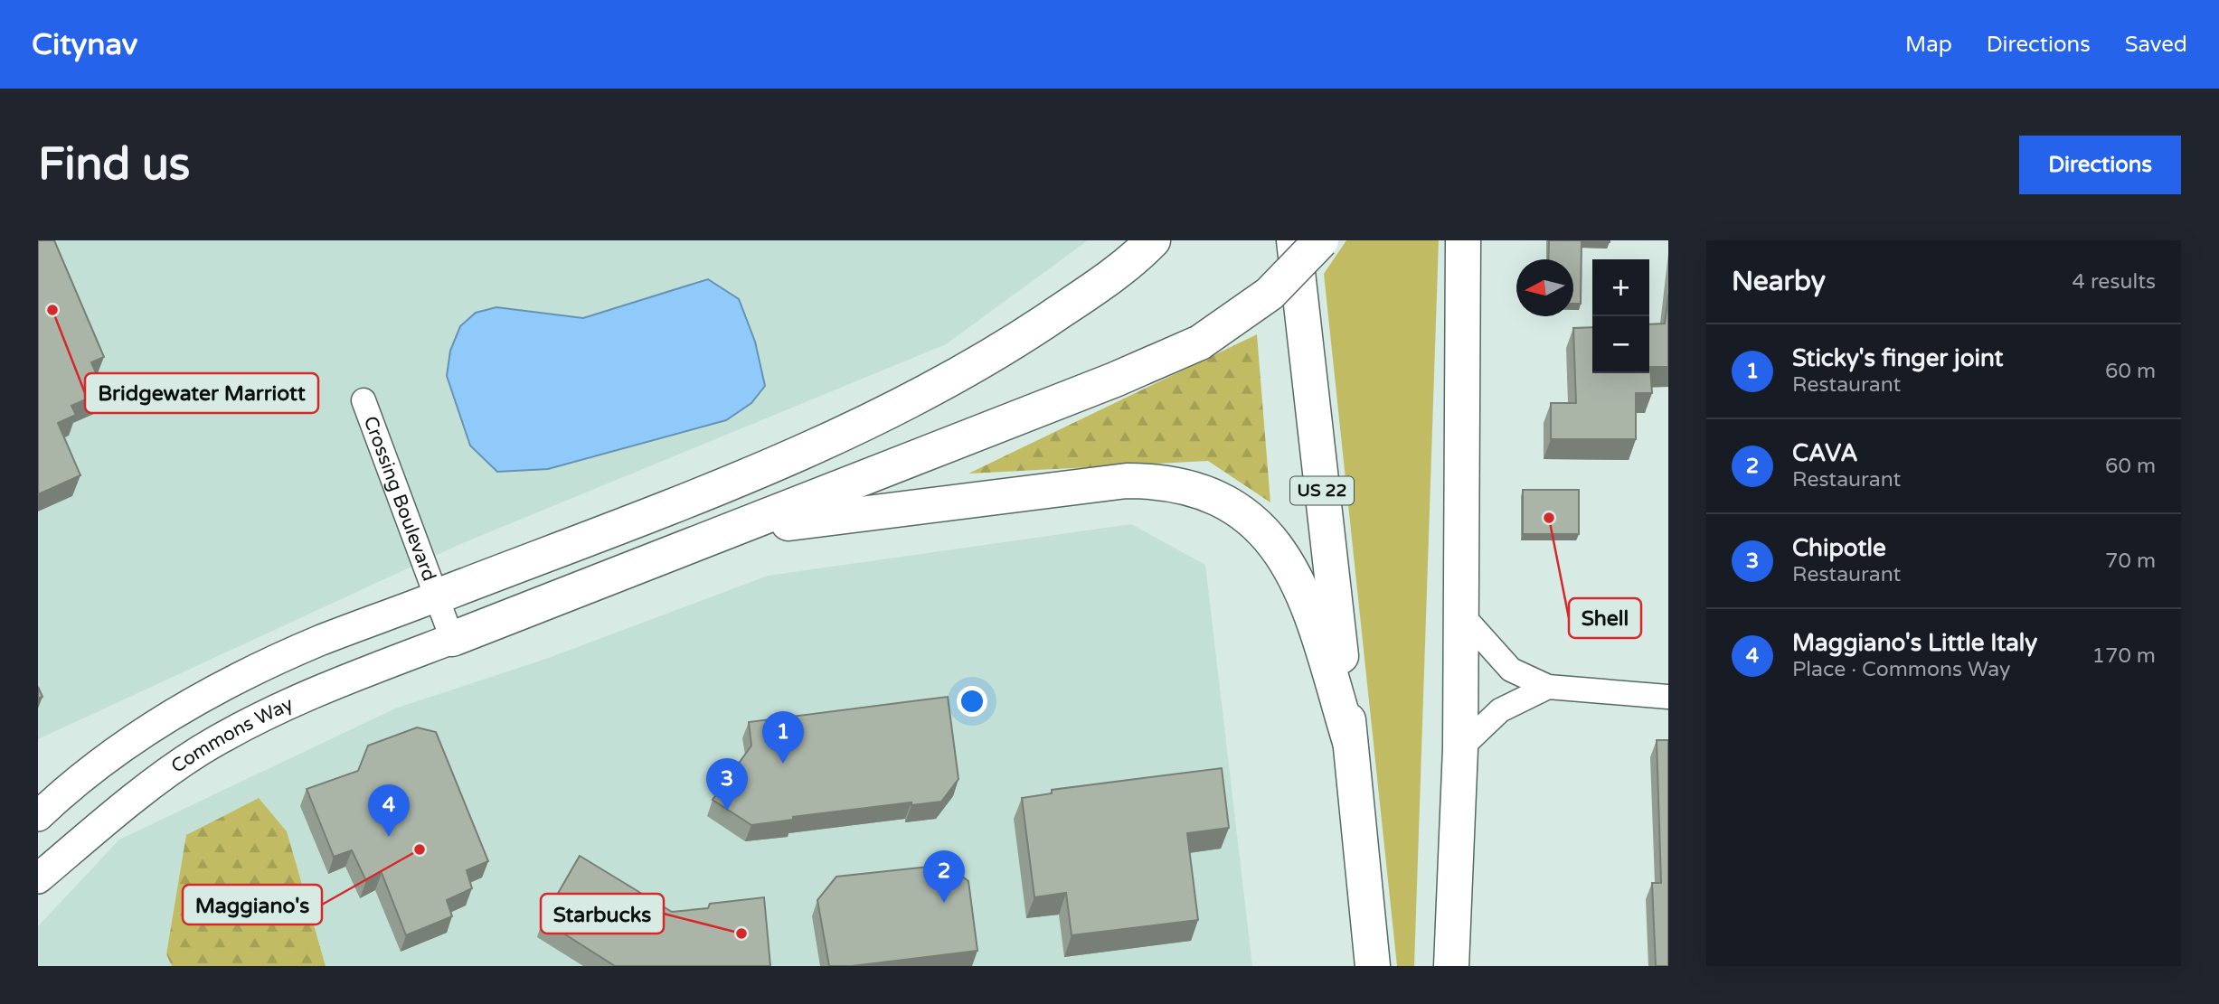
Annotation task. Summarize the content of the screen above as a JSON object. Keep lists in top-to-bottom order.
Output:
{
  "streets": {
    "highway": ["US 22"],
    "street": ["Crossing Boulevard", "Commons Way"]
  },
  "crossings": [
    ["Crossing Boulevard", "Commons Way"]
  ],
  "places": [
    "Bridgewater Marriott",
    "Shell",
    "Maggiano's",
    "Starbucks"
  ],
  "north": "left",
  "page": {
    "header": "Citynav",
    "nav": ["Map", "Directions", "Saved"],
    "buttons": "Directions",
    "title": "Find us",
    "heading": ["Nearby", "4 results"],
    "map_buttons": ["+", "−"],
    "list": [
      {
        "mark": "1",
        "name": "Sticky's finger joint",
        "note": "Restaurant",
        "value": "60 m"
      },
      {
        "mark": "2",
        "name": "CAVA",
        "note": "Restaurant",
        "value": "60 m"
      },
      {
        "mark": "3",
        "name": "Chipotle",
        "note": "Restaurant",
        "value": "70 m"
      },
      {
        "mark": "4",
        "name": "Maggiano's Little Italy",
        "note": "Place · Commons Way",
        "value": "170 m"
      }
    ],
    "pins": [
      "1",
      "3",
      "4",
      "2"
    ]
  }
}
